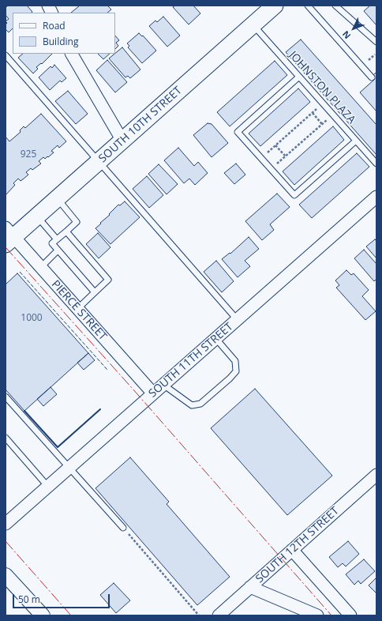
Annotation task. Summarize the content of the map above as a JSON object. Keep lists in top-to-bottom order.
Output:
{
  "streets": {
    "main road": ["SOUTH 10TH STREET"],
    "street": ["PIERCE STREET", "SOUTH 11TH STREET", "SOUTH 12TH STREET"],
    "lane": ["JOHNSTON PLAZA"]
  },
  "crossings": [
    ["JOHNSTON PLAZA", "SOUTH 10TH STREET"],
    ["SOUTH 10TH STREET", "PIERCE STREET"],
    ["PIERCE STREET", "SOUTH 11TH STREET"]
  ],
  "house_numbers": ["925", "1000"],
  "legend": ["Road", "Building"],
  "scale_bar": "50 m",
  "north": "bottom left"
}
